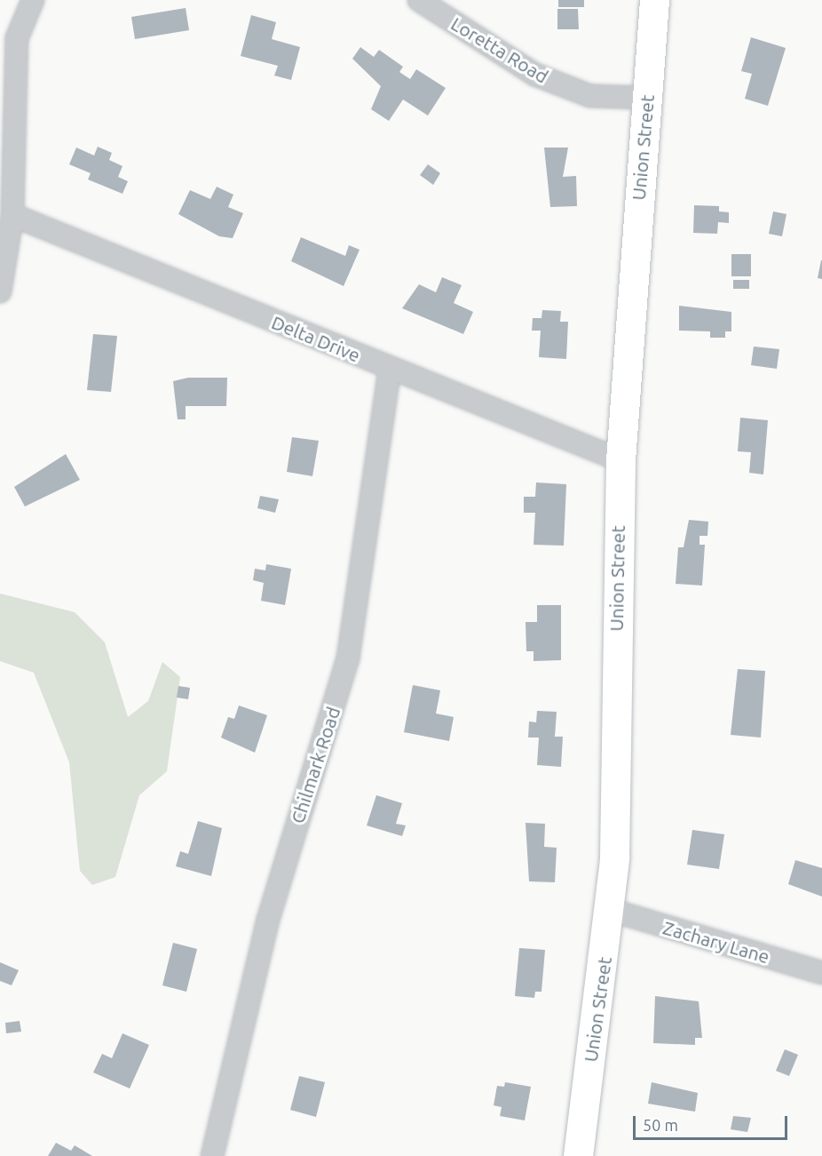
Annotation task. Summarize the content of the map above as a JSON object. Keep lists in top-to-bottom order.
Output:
{
  "streets": {
    "main road": ["Union Street"],
    "street": [
      "Loretta Road",
      "Delta Drive",
      "Chilmark Road",
      "Zachary Lane"
    ]
  },
  "crossings": [
    ["Loretta Road", "Union Street"],
    ["Union Street", "Delta Drive"],
    ["Union Street", "Zachary Lane"],
    ["Delta Drive", "Chilmark Road"]
  ],
  "scale_bar": "50 m"
}
